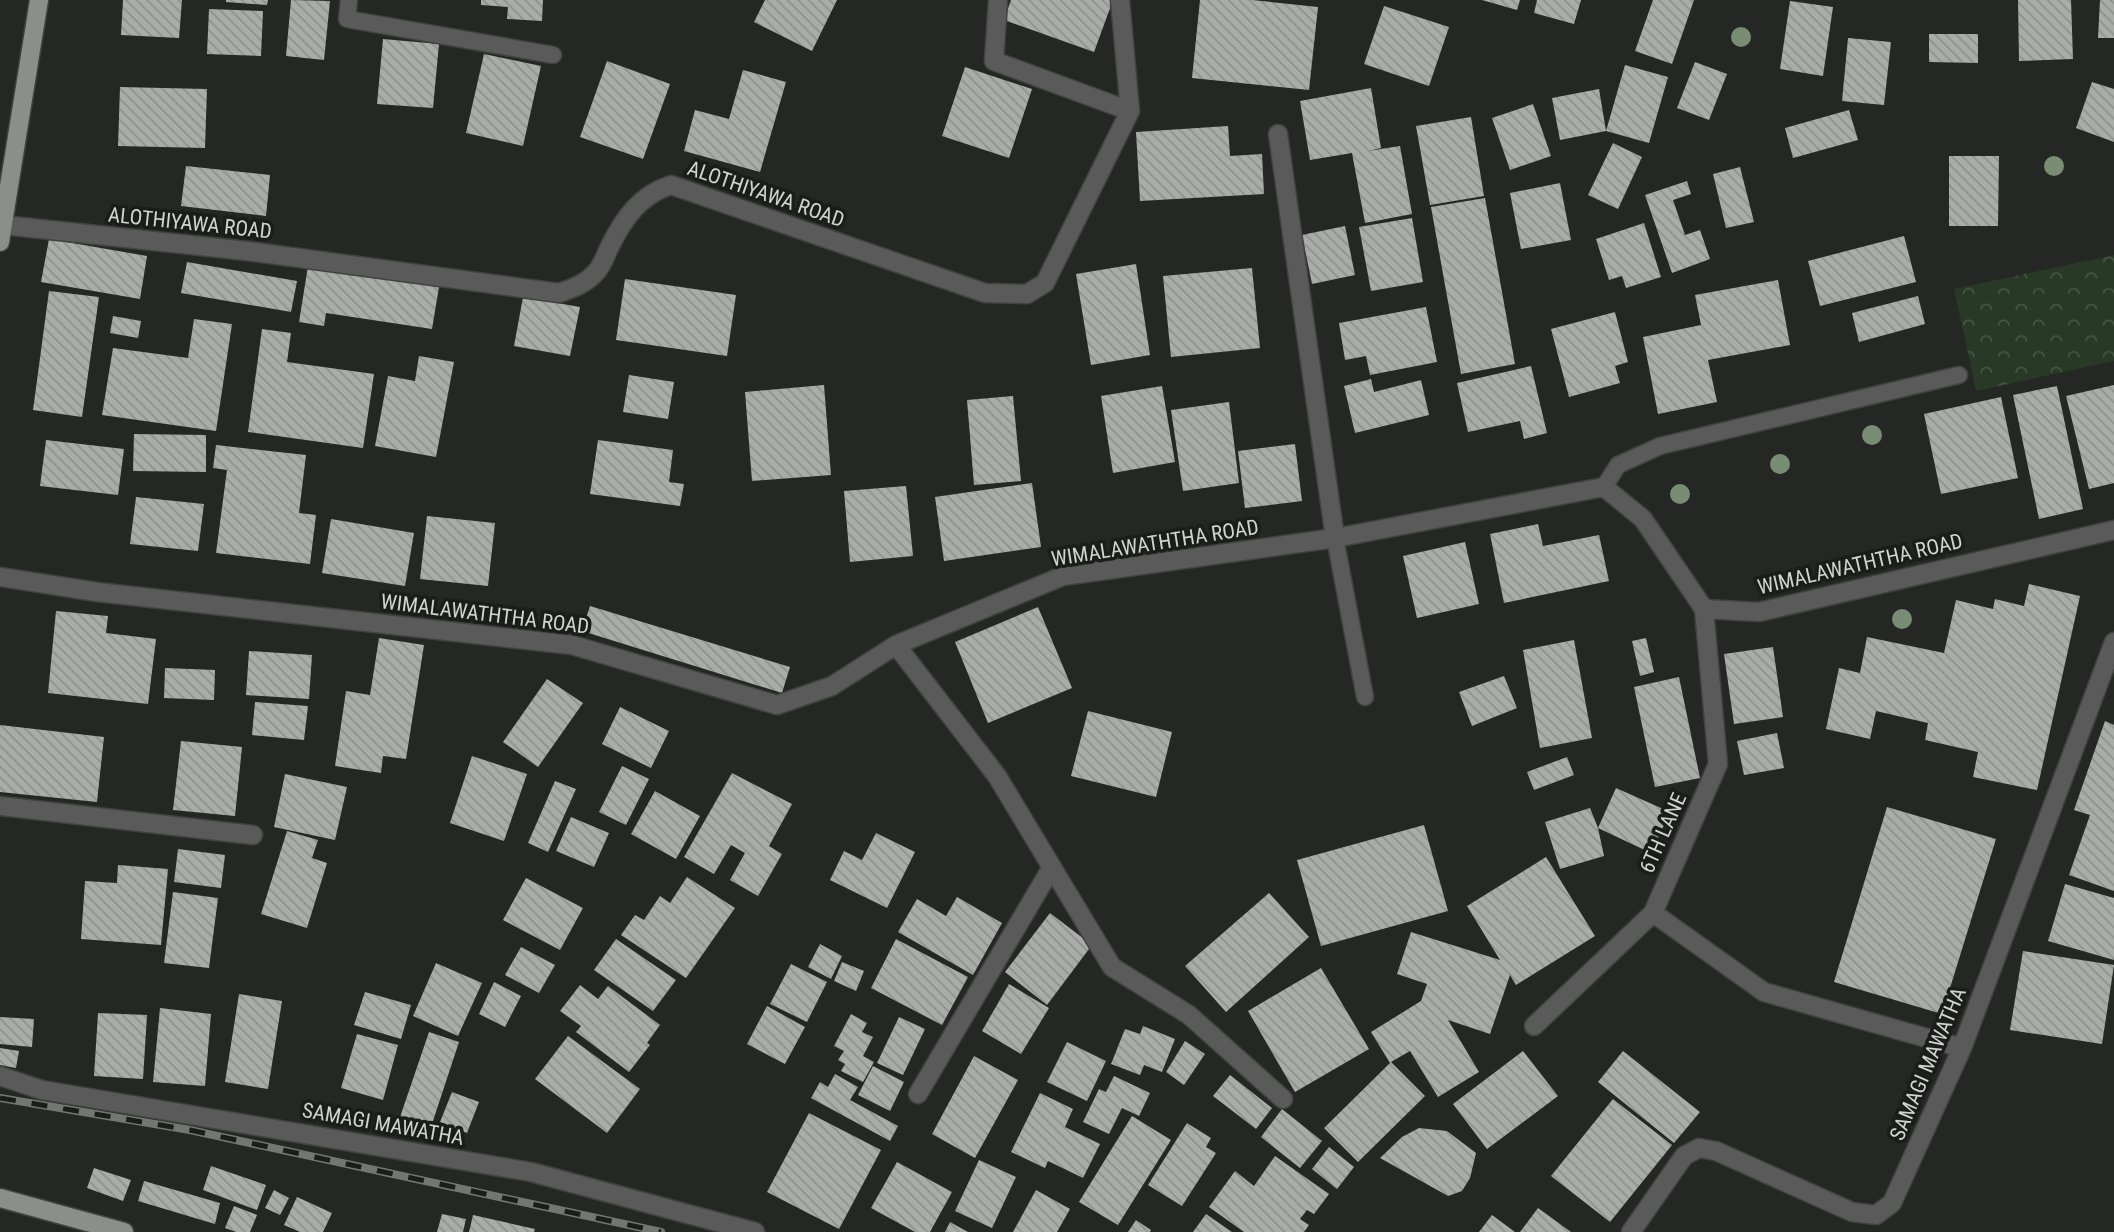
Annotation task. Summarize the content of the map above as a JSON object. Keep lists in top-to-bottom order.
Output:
{
  "streets": {
    "street": [
      "ALOTHIYAWA ROAD",
      "WIMALAWATHTHA ROAD",
      "6TH LANE",
      "SAMAGI MAWATHA"
    ]
  },
  "crossings": [
    ["WIMALAWATHTHA ROAD", "6TH LANE"]
  ]
}
